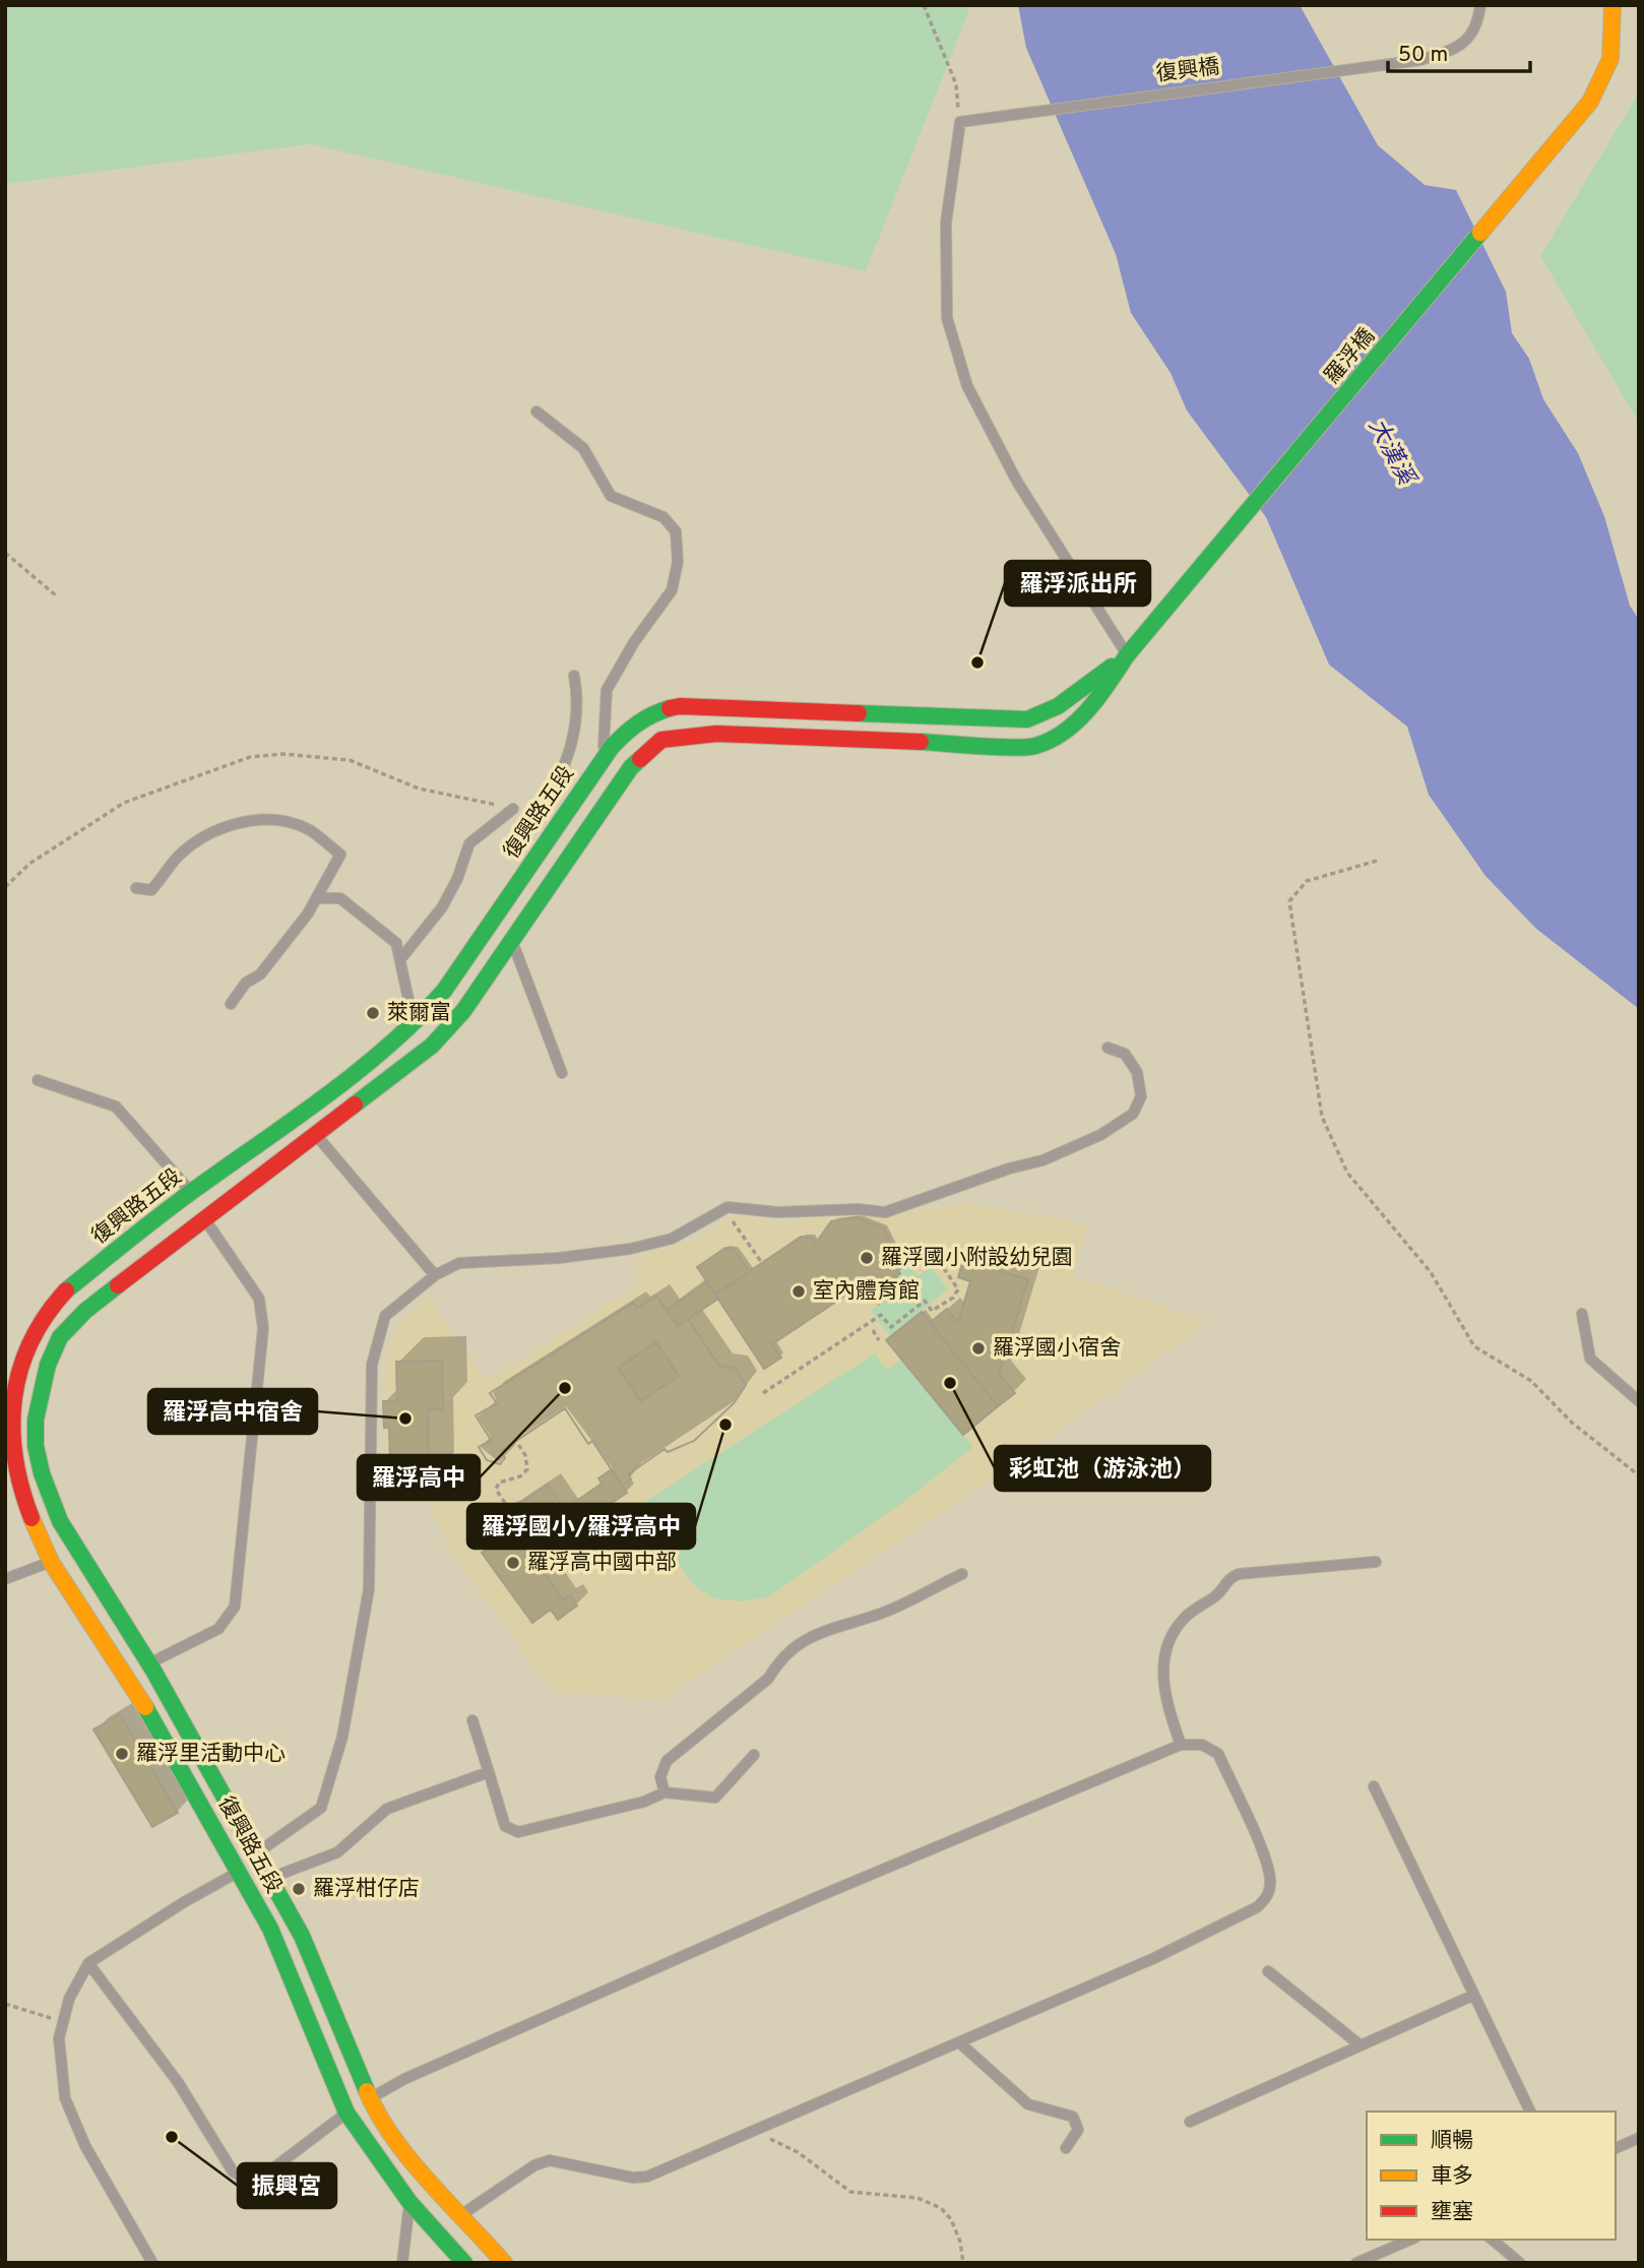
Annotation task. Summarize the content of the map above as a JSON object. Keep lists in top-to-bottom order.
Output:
{
  "streets": {
    "main road": ["羅浮橋", "復興路五段"],
    "lane": ["復興橋"]
  },
  "crossings": [
    ["羅浮橋", "復興路五段"]
  ],
  "water": ["大漢溪"],
  "places": [
    "羅浮派出所",
    "萊爾富",
    "羅浮國小附設幼兒園",
    "室內體育館",
    "羅浮國小宿舍",
    "彩虹池（游泳池）",
    "羅浮高中",
    "羅浮高中宿舍",
    "羅浮國小/羅浮高中",
    "羅浮高中國中部",
    "羅浮里活動中心",
    "羅浮柑仔店",
    "振興宮"
  ],
  "legend": ["順暢", "車多", "壅塞"],
  "scale_bar": "50 m"
}
